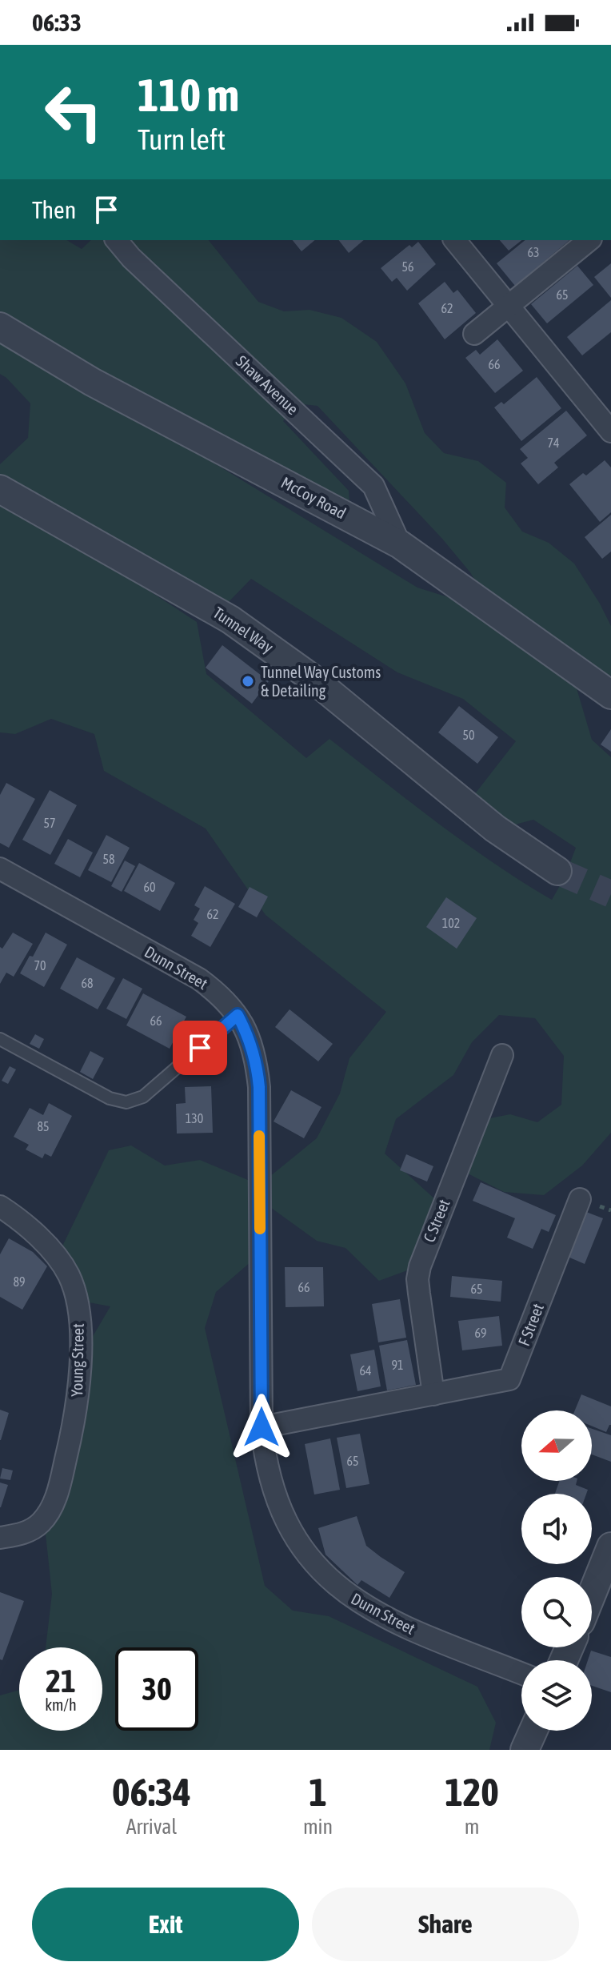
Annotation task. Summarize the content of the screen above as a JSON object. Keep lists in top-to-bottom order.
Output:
{
  "streets": {
    "street": [
      "Shaw Avenue",
      "McCoy Road",
      "Tunnel Way",
      "Dunn Street",
      "C Street",
      "F Street",
      "Young Street"
    ]
  },
  "crossings": [
    ["Shaw Avenue", "McCoy Road"],
    ["C Street", "F Street"]
  ],
  "places": ["Tunnel Way Customs & Detailing"],
  "house_numbers": [
    "63",
    "56",
    "65",
    "62",
    "66",
    "74",
    "50",
    "57",
    "58",
    "60",
    "62",
    "102",
    "70",
    "68",
    "66",
    "130",
    "85",
    "89",
    "66",
    "65",
    "69",
    "91",
    "64",
    "65"
  ],
  "north": "left",
  "page": {
    "status": "06:33",
    "turn": ["110 m", "Turn left"],
    "then": "Then",
    "speed": "21 km/h",
    "limit": "30",
    "eta": [
      "06:34",
      "Arrival",
      "1",
      "min",
      "120",
      "m"
    ],
    "buttons": ["Exit", "Share"]
  }
}
